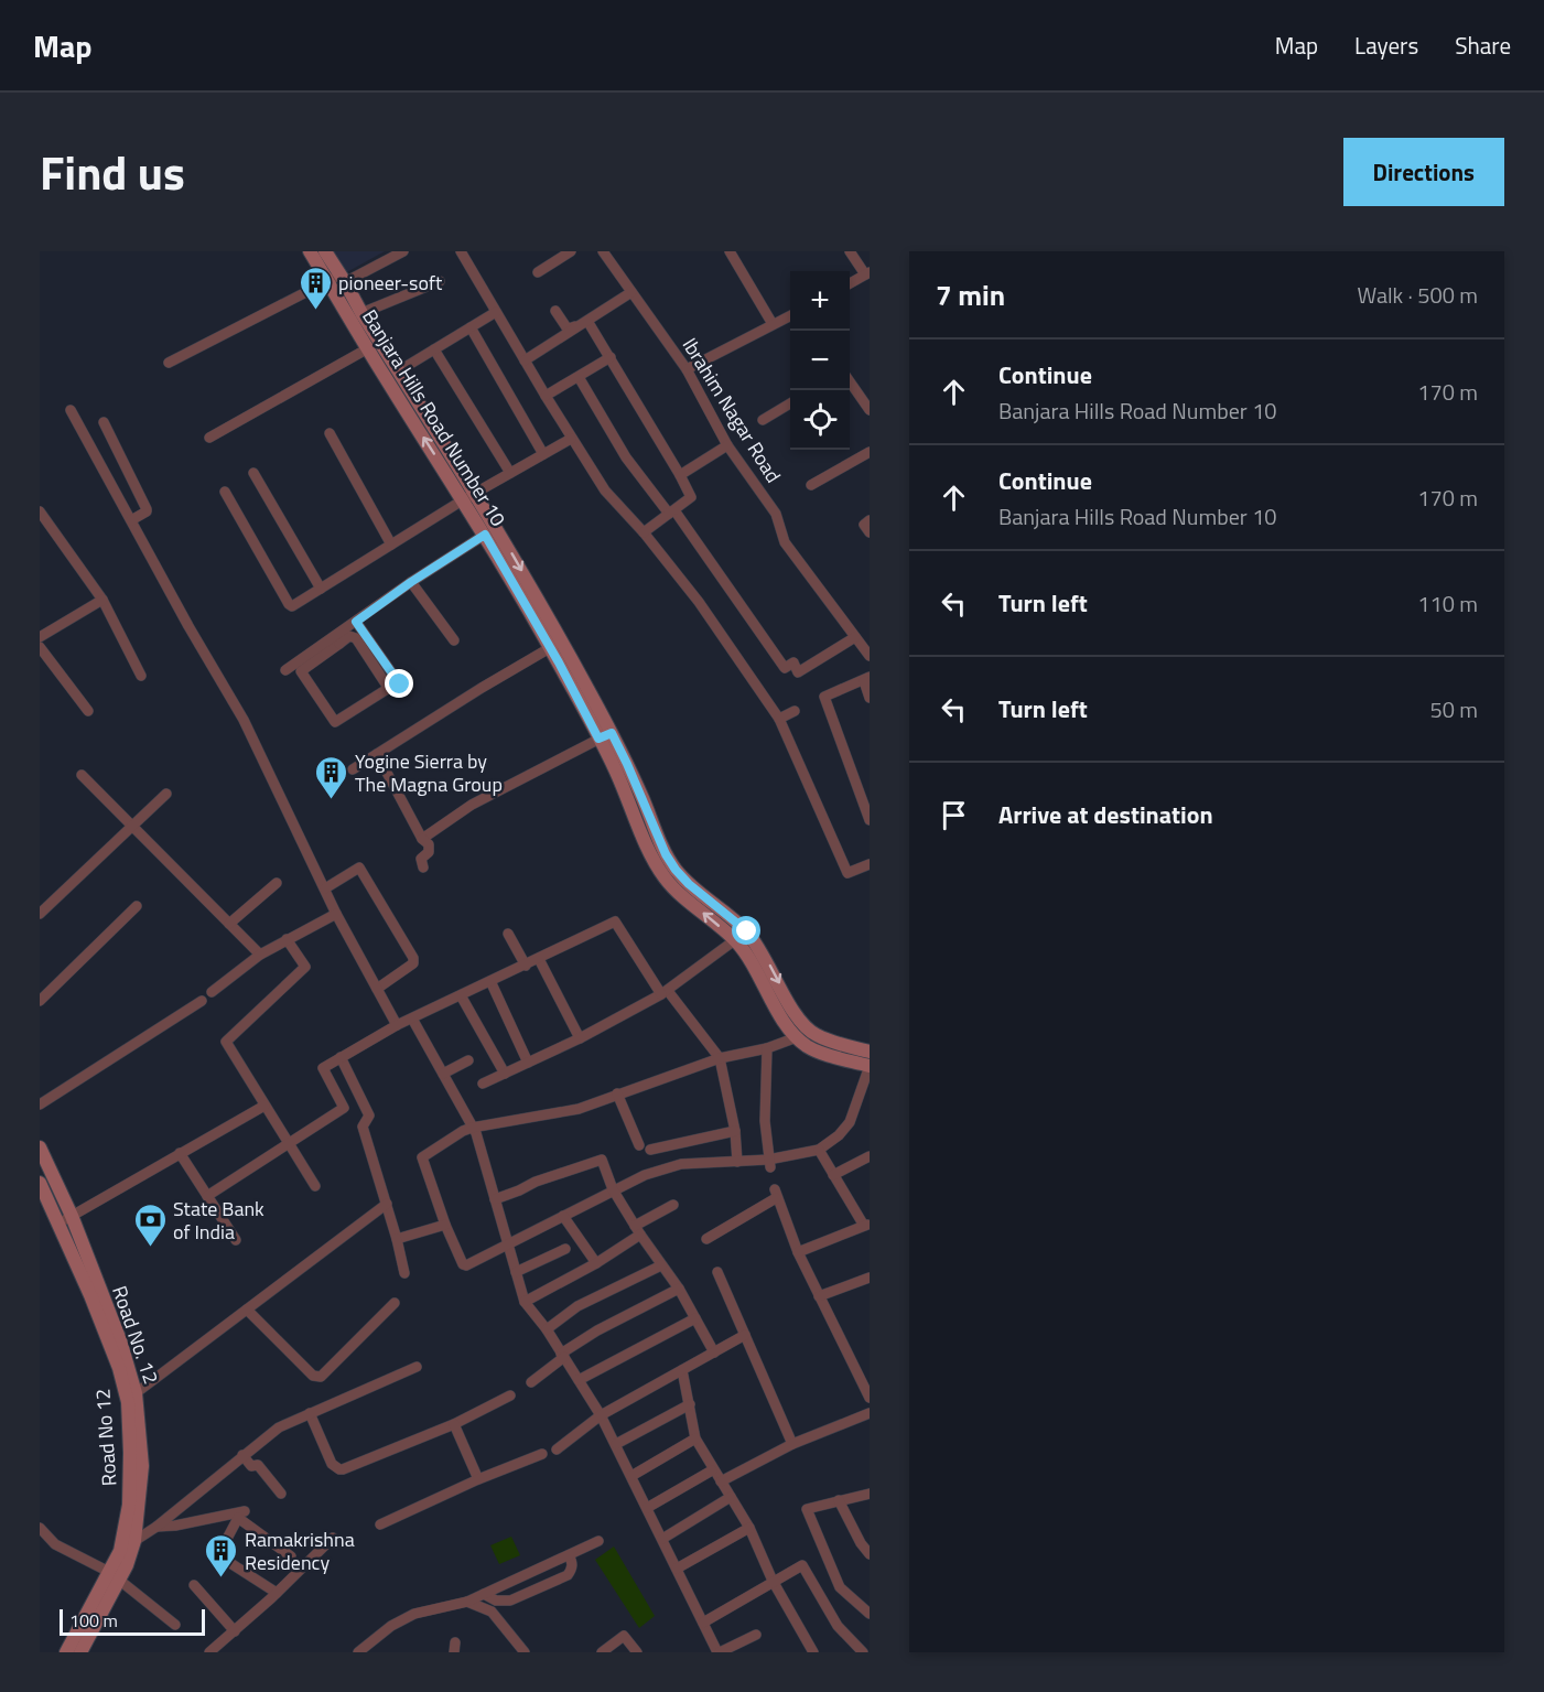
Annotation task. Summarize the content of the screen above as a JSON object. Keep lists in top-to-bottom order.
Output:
{
  "streets": {
    "main road": ["Banjara Hills Road Number 10", "Road No. 12", "Road No 12"],
    "street": ["Ibrahim Nagar Road"]
  },
  "crossings": [
    ["Road No. 12", "Road No 12"]
  ],
  "places": {
    "building": ["pioneer-soft", "Yogine Sierra by The Magna Group", "Ramakrishna Residency"],
    "bank": ["State Bank of India"]
  },
  "scale_bar": "100 m",
  "page": {
    "header": "Map",
    "nav": ["Map", "Layers", "Share"],
    "title": "Find us",
    "buttons": "Directions",
    "heading": ["7 min", "Walk · 500 m"],
    "map_buttons": ["+", "−"],
    "list": [
      ["Continue", "Banjara Hills Road Number 10", "170 m"],
      ["Continue", "Banjara Hills Road Number 10", "170 m"],
      ["Turn left", "110 m"],
      ["Turn left", "50 m"],
      "Arrive at destination"
    ],
    "scale": "100 m"
  }
}
